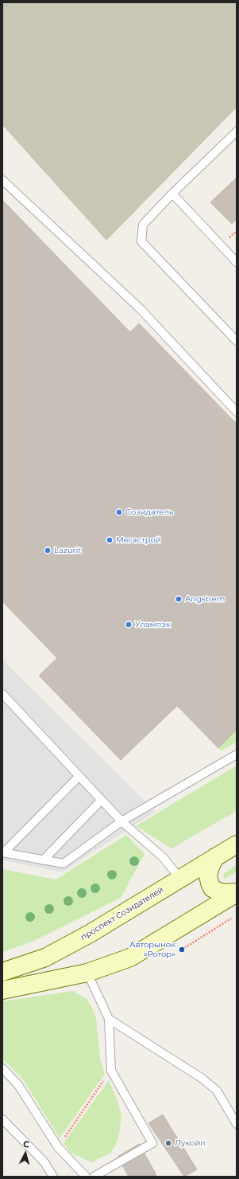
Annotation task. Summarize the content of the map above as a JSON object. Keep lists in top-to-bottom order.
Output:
{
  "streets": {
    "main road": ["проспект Созидателей"]
  },
  "places": [
    "Созидатель",
    "Мегастрой",
    "Lazurit",
    "Angstrem",
    "Улампэк",
    "Авторынок «Ротор»",
    "Лукойл"
  ],
  "north": "top"
}
